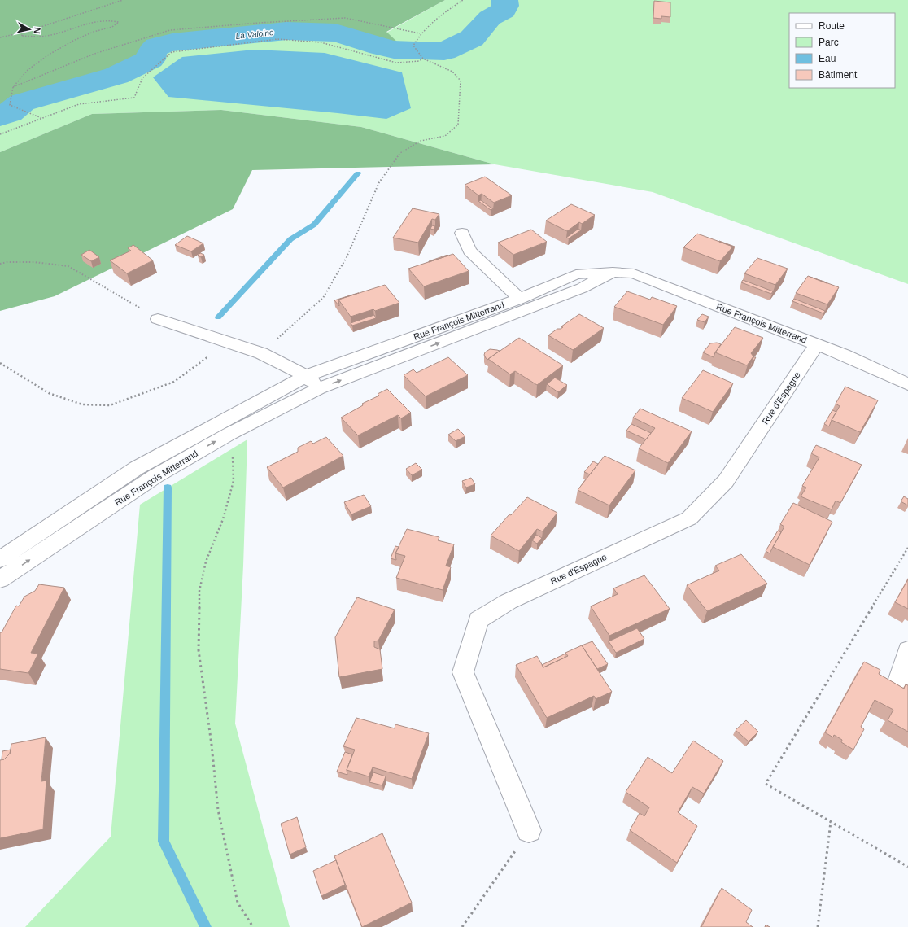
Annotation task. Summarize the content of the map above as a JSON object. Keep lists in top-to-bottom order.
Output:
{
  "streets": {
    "street": ["Rue François Mitterrand", "Rue d'Espagne"]
  },
  "crossings": [
    ["Rue François Mitterrand", "Rue d'Espagne"]
  ],
  "water": ["La Valoine"],
  "legend": [
    "Route",
    "Parc",
    "Eau",
    "Bâtiment"
  ],
  "north": "right"
}
